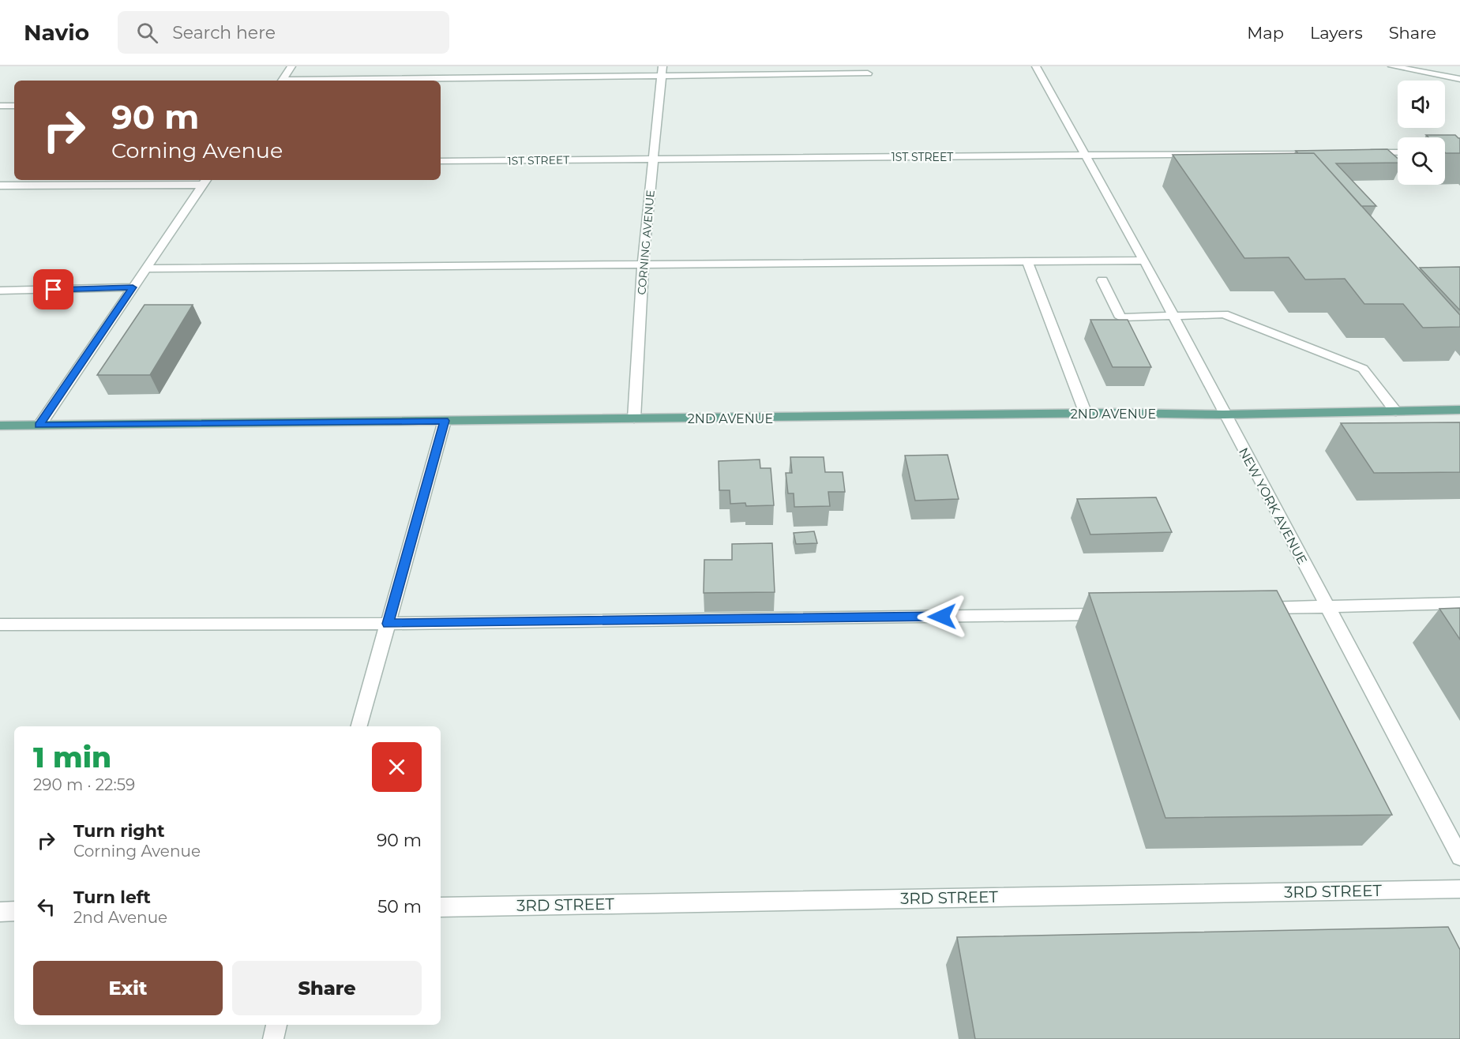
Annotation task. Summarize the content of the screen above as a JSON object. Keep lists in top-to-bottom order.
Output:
{
  "streets": {
    "main road": ["2ND AVENUE"],
    "street": [
      "1ST STREET",
      "CORNING AVENUE",
      "NEW YORK AVENUE",
      "3RD STREET"
    ]
  },
  "crossings": [
    ["1ST STREET", "CORNING AVENUE"],
    ["1ST STREET", "NEW YORK AVENUE"],
    ["CORNING AVENUE", "2ND AVENUE"],
    ["2ND AVENUE", "NEW YORK AVENUE"]
  ],
  "page": {
    "header": "Navio",
    "search": "Search here",
    "nav": ["Map", "Layers", "Share"],
    "turn": ["90 m", "Corning Avenue"],
    "heading": ["1 min", "290 m · 22:59"],
    "list": [
      {
        "name": "Turn right",
        "note": "Corning Avenue",
        "value": "90 m"
      },
      {
        "name": "Turn left",
        "note": "2nd Avenue",
        "value": "50 m"
      }
    ],
    "buttons": ["Exit", "Share"]
  }
}
